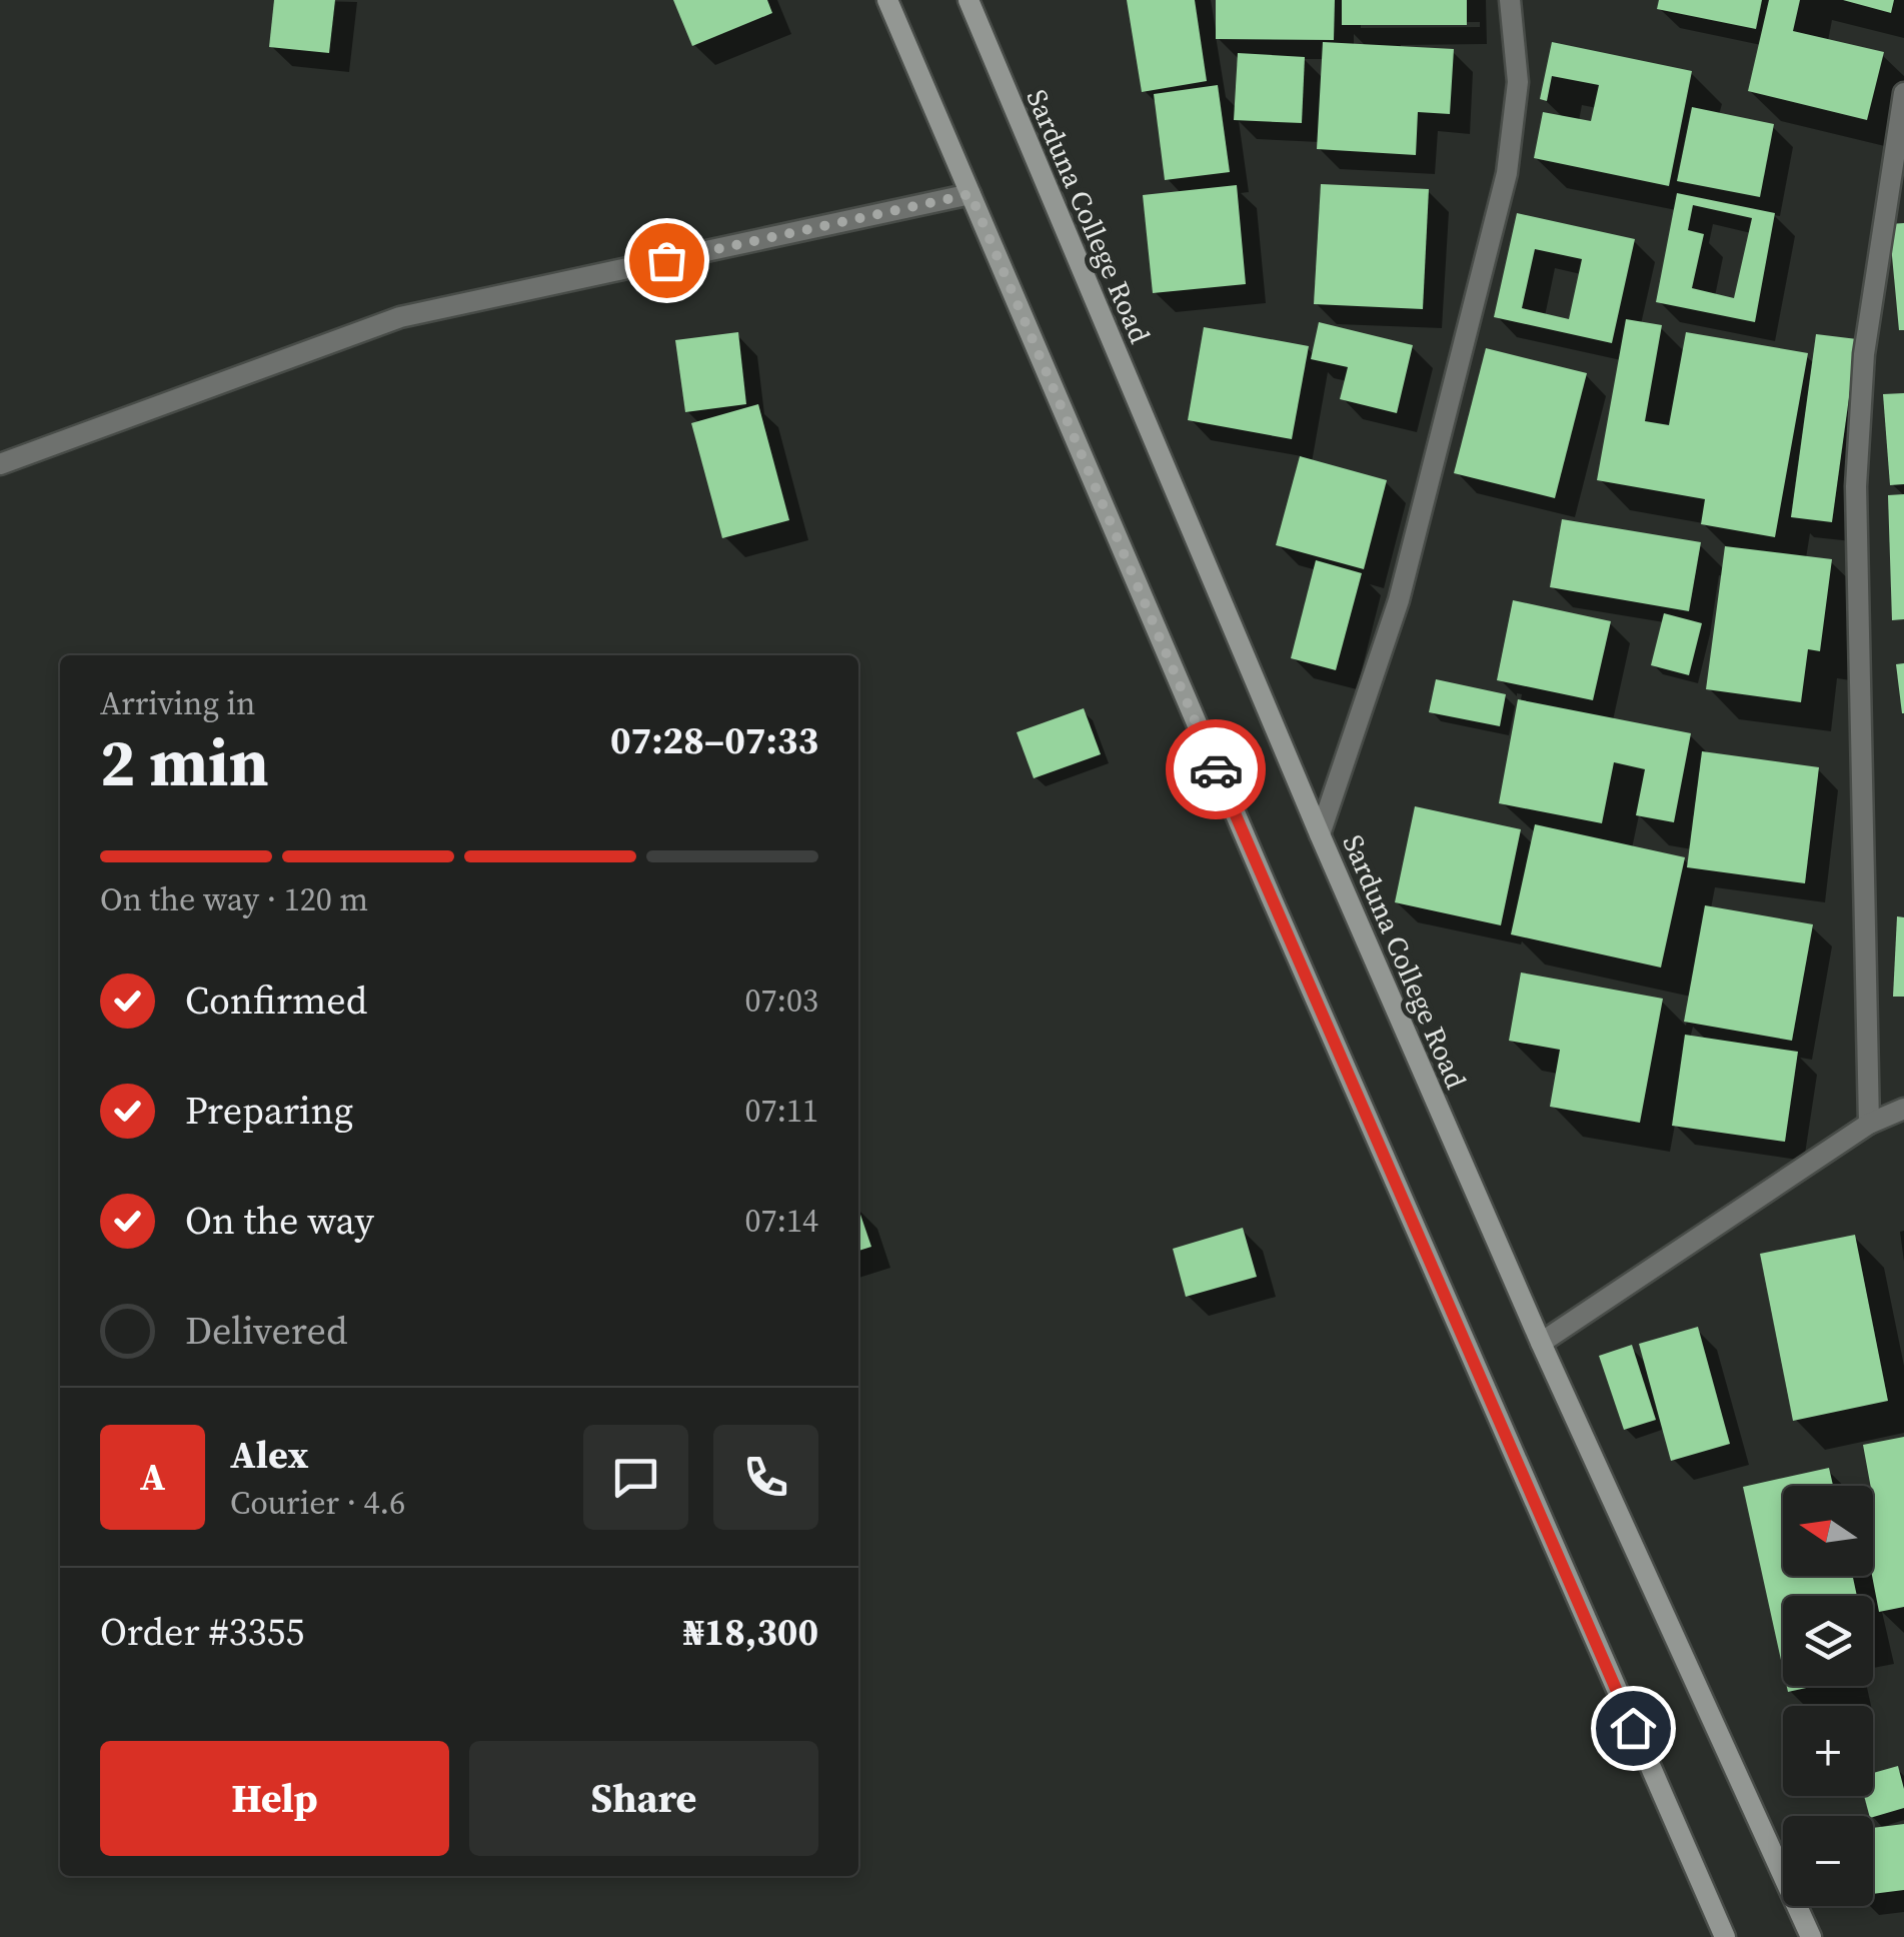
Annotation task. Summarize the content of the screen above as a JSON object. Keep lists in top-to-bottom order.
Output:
{
  "streets": {
    "street": ["Sarduna College Road"]
  },
  "north": "left",
  "page": {
    "heading": ["2 min", "Arriving in", "07:28–07:33"],
    "panel": [
      "Alex",
      "Courier · 4.6",
      "Order #3355",
      "₦18,300"
    ],
    "bar": "On the way · 120 m",
    "list": [
      ["Confirmed", "07:03"],
      ["Preparing", "07:11"],
      ["On the way", "07:14"],
      "Delivered"
    ],
    "round": "A",
    "map_buttons": ["+", "−"],
    "buttons": ["Help", "Share"]
  }
}
